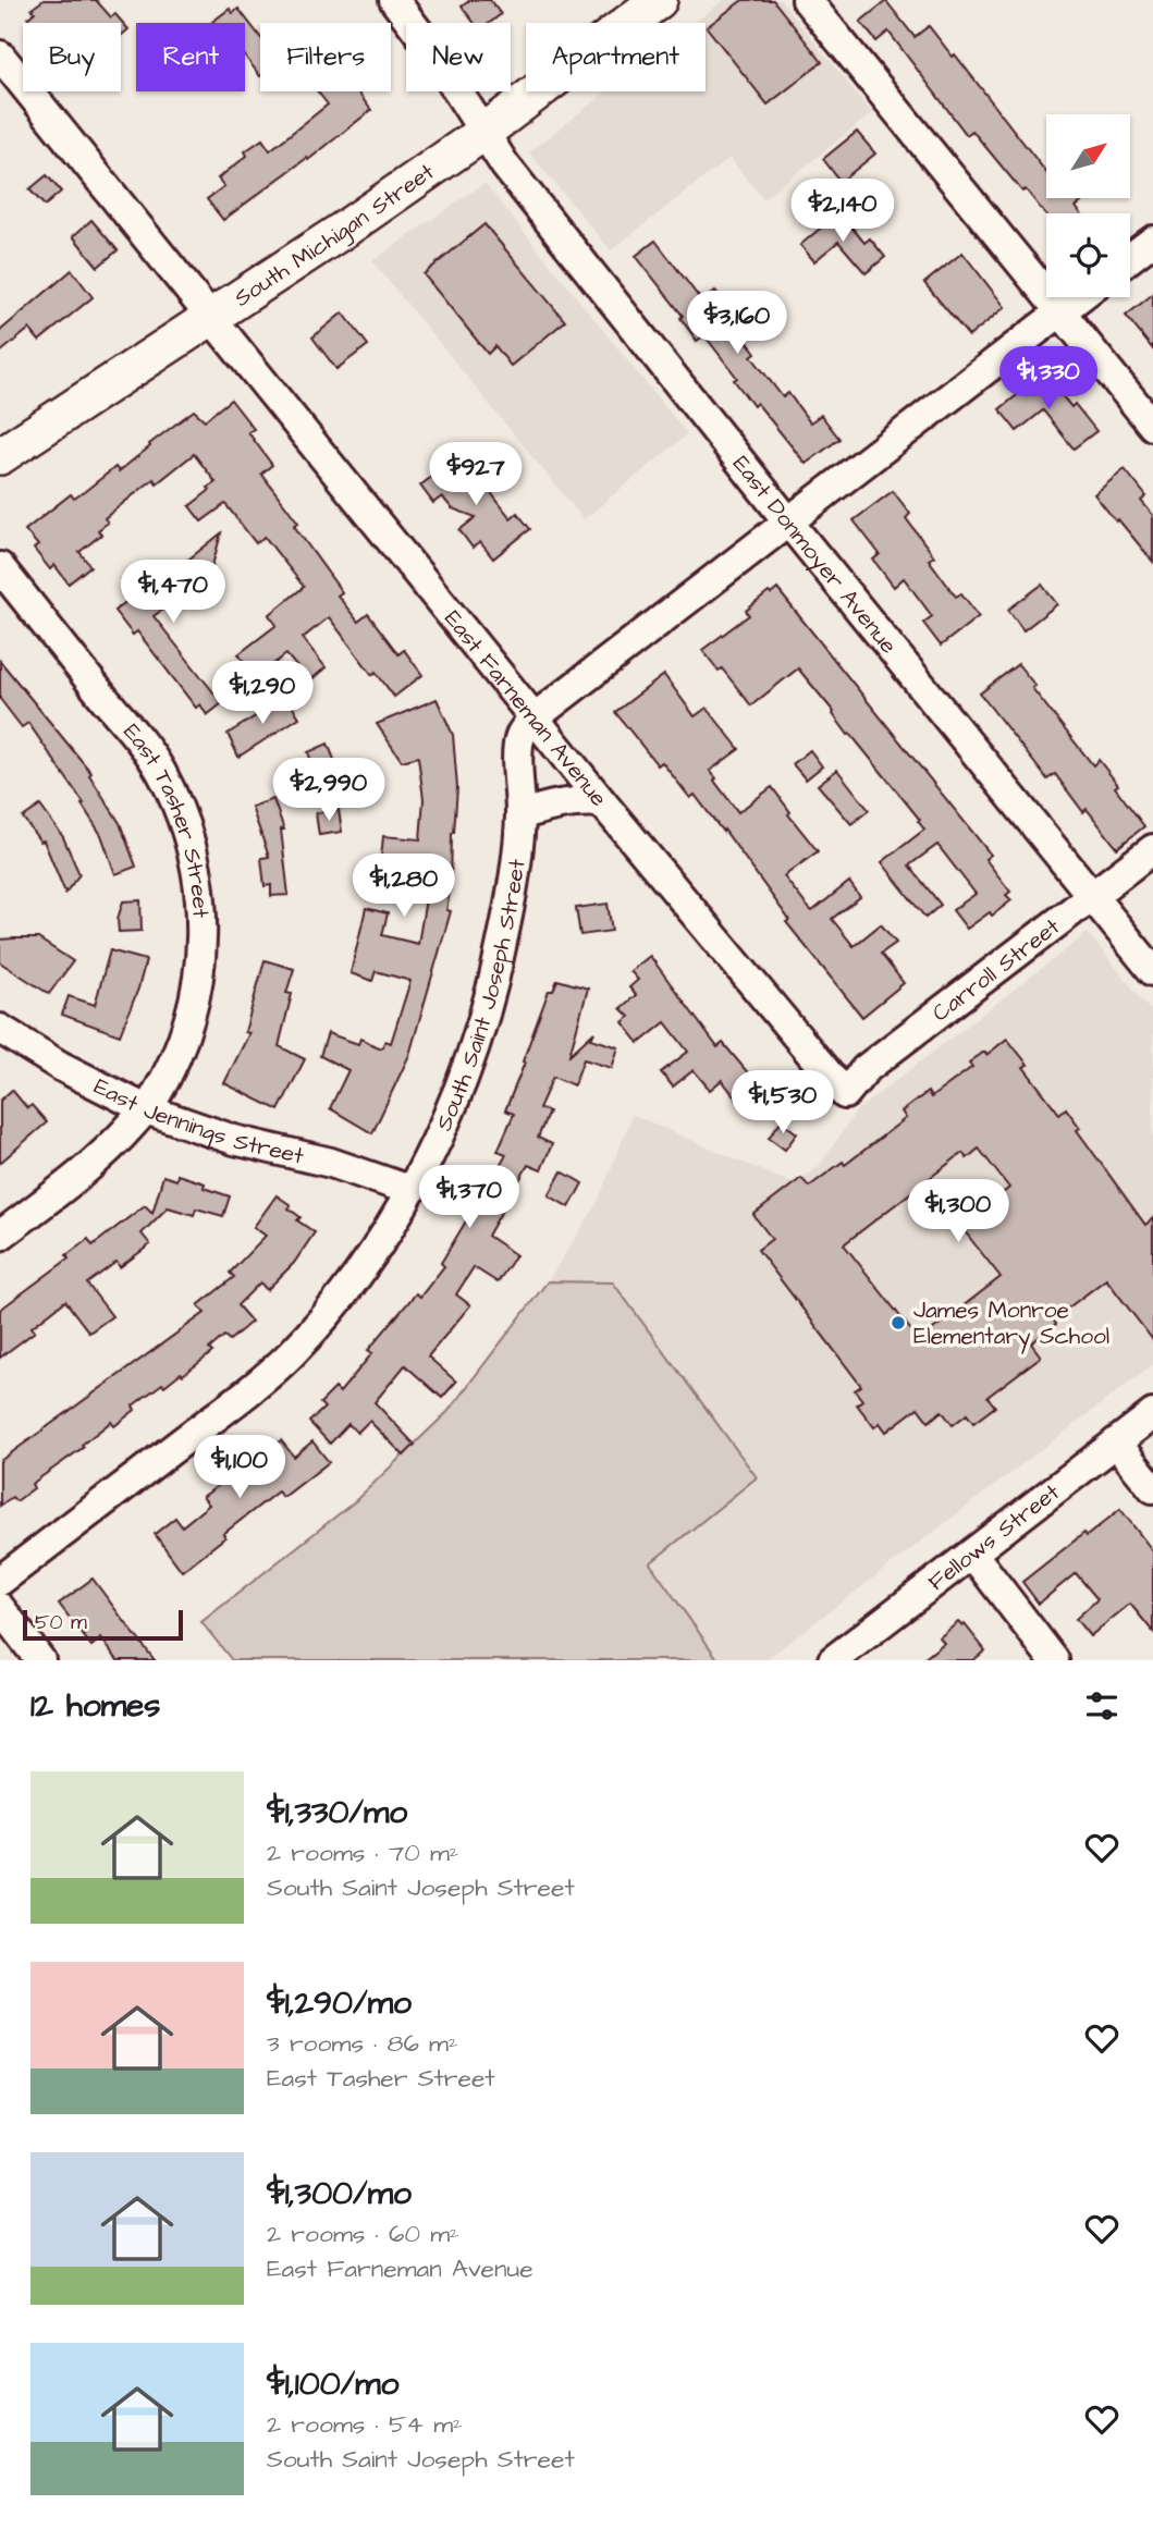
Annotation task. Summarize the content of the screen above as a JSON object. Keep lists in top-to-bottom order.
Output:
{
  "streets": {
    "main road": ["South Michigan Street"],
    "street": [
      "East Donmoyer Avenue",
      "East Farneman Avenue",
      "East Tasher Street",
      "Carroll Street",
      "South Saint Joseph Street",
      "East Jennings Street",
      "Fellows Street"
    ]
  },
  "crossings": [
    ["South Michigan Street", "East Donmoyer Avenue"],
    ["South Michigan Street", "East Farneman Avenue"],
    ["East Donmoyer Avenue", "Carroll Street"],
    ["East Donmoyer Avenue", "South Saint Joseph Street"],
    ["East Farneman Avenue", "Carroll Street"],
    ["East Farneman Avenue", "South Saint Joseph Street"],
    ["East Tasher Street", "East Jennings Street"],
    ["South Saint Joseph Street", "East Jennings Street"]
  ],
  "places": ["James Monroe Elementary School"],
  "scale_bar": "50 m",
  "north": "top right",
  "page": {
    "chip": [
      "Buy",
      "Rent",
      "Filters",
      "New",
      "Apartment"
    ],
    "price": [
      "$2,140",
      "$3,160",
      "$1,330",
      "$927",
      "$1,470",
      "$1,290",
      "$2,990",
      "$1,280",
      "$1,530",
      "$1,370",
      "$1,300",
      "$1,100"
    ],
    "scale": "50 m",
    "heading": "12 homes",
    "list": [
      {
        "name": "$1,330/mo",
        "note": "2 rooms · 70 m² · South Saint Joseph Street"
      },
      {
        "name": "$1,290/mo",
        "note": "3 rooms · 86 m² · East Tasher Street"
      },
      {
        "name": "$1,300/mo",
        "note": "2 rooms · 60 m² · East Farneman Avenue"
      },
      {
        "name": "$1,100/mo",
        "note": "2 rooms · 54 m² · South Saint Joseph Street"
      }
    ]
  }
}
